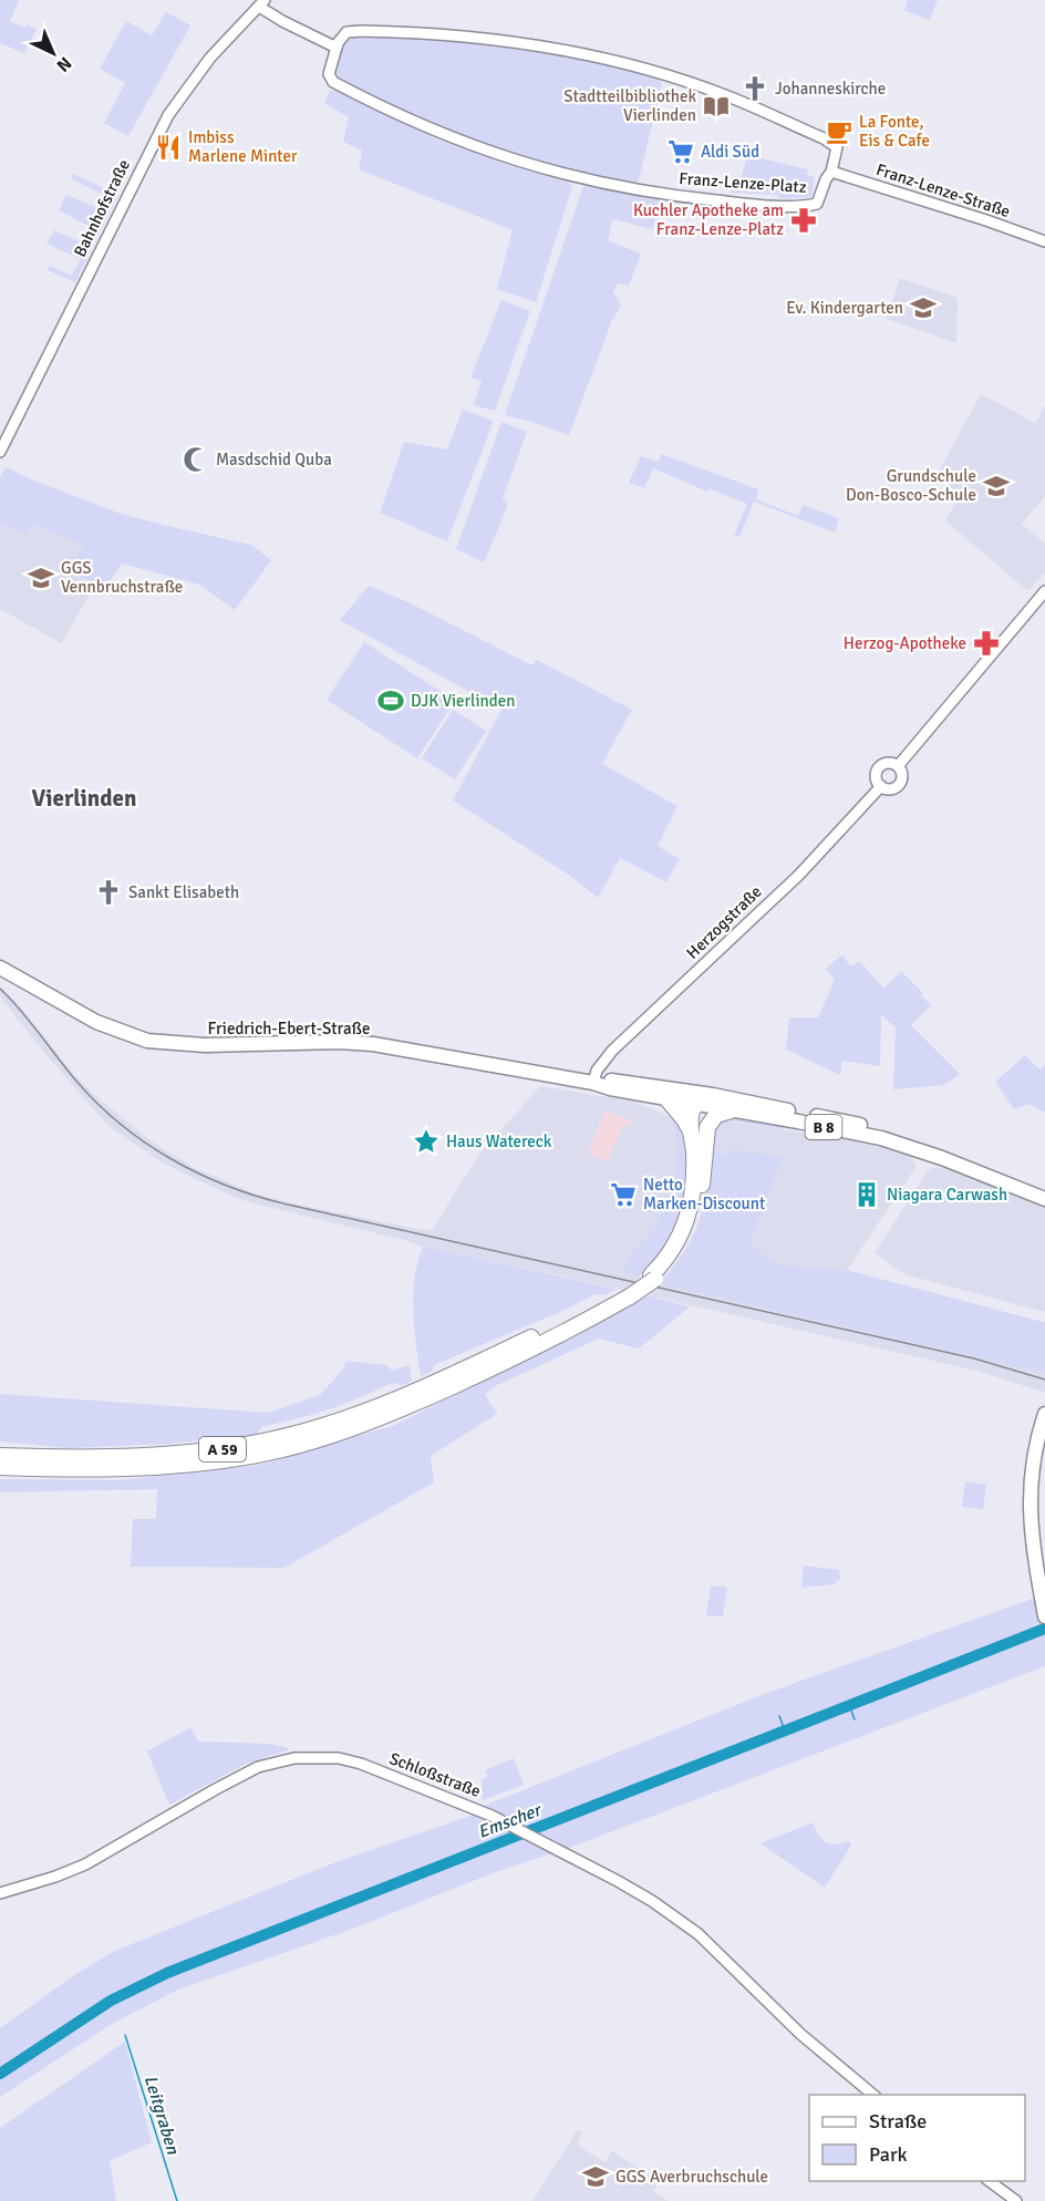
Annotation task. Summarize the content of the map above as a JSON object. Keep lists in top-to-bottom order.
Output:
{
  "streets": {
    "highway": ["A 59"],
    "main road": ["Friedrich-Ebert-Straße", "B 8"],
    "street": [
      "Franz-Lenze-Platz",
      "Franz-Lenze-Straße",
      "Bahnhofstraße",
      "Herzogstraße",
      "Schloßstraße"
    ]
  },
  "crossings": [
    ["Franz-Lenze-Platz", "Franz-Lenze-Straße"],
    ["Herzogstraße", "Friedrich-Ebert-Straße"],
    ["Friedrich-Ebert-Straße", "B 8"]
  ],
  "districts": ["Vierlinden"],
  "water": ["Emscher", "Leitgraben"],
  "places": {
    "church": ["Johanneskirche", "Sankt Elisabeth"],
    "library": ["Stadtteilbibliothek Vierlinden"],
    "cafe": ["La Fonte, Eis & Cafe"],
    "restaurant": ["Imbiss Marlene Minter"],
    "supermarket": ["Aldi Süd", "Netto Marken-Discount"],
    "pharmacy": ["Kuchler Apotheke am Franz-Lenze-Platz", "Herzog-Apotheke"],
    "school or university": [
      "Ev. Kindergarten",
      "Grundschule Don-Bosco-Schule",
      "GGS Vennbruchstraße",
      "GGS Averbruchschule"
    ],
    "mosque": ["Masdschid Quba"],
    "sports": ["DJK Vierlinden"],
    "place": ["Haus Watereck"],
    "building": ["Niagara Carwash"]
  },
  "legend": ["Straße", "Park"],
  "north": "bottom right"
}
